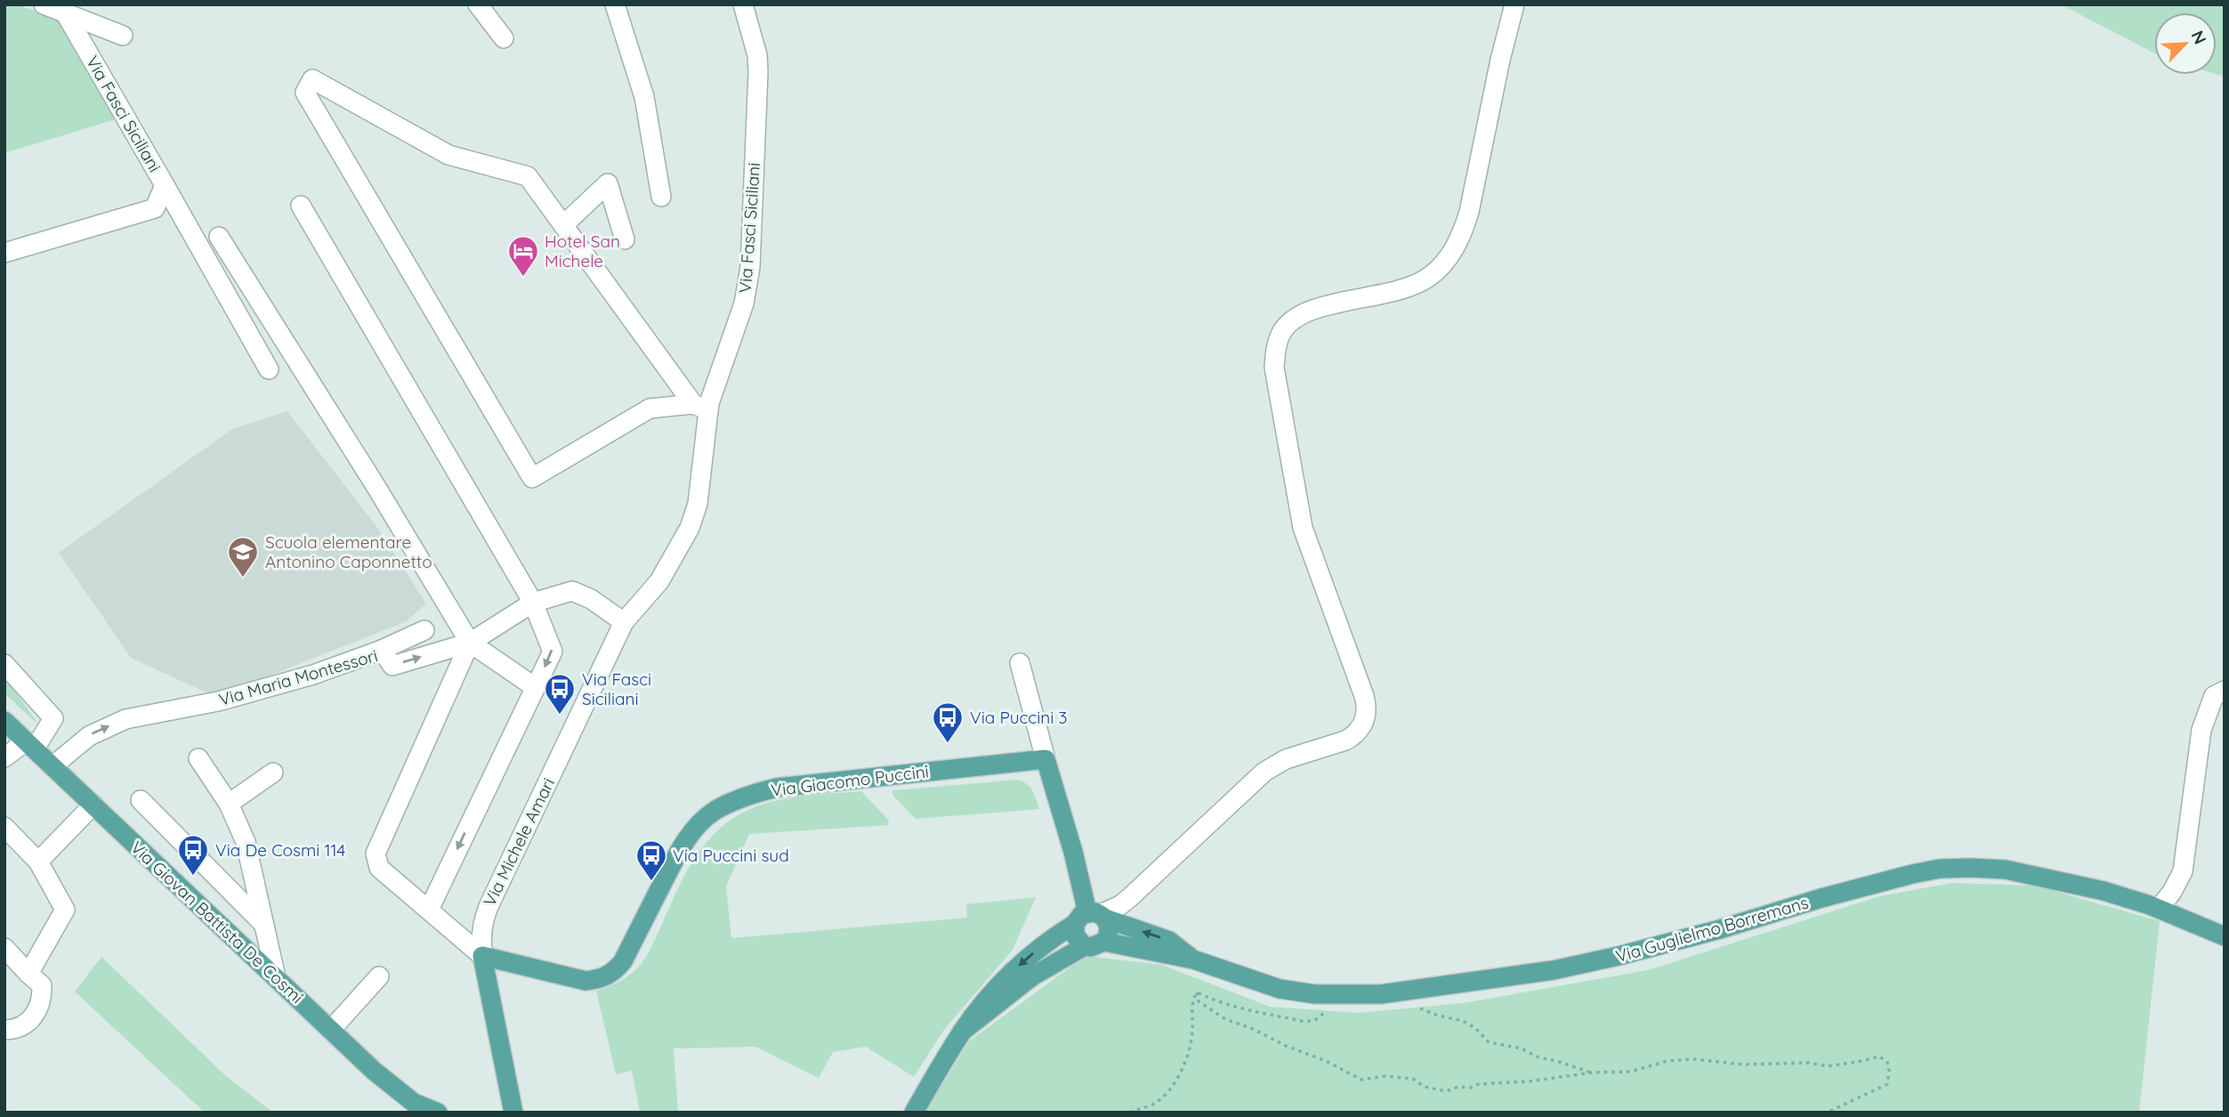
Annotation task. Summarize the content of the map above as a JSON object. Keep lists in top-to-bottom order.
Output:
{
  "streets": {
    "main road": [
      "Via Giacomo Puccini",
      "Via Michele Amari",
      "Via Giovan Battista De Cosmi",
      "Via Guglielmo Borremans"
    ],
    "street": ["Via Fasci Siciliani", "Via Maria Montessori"]
  },
  "crossings": [
    ["Via Fasci Siciliani", "Via Michele Amari"],
    ["Via Maria Montessori", "Via Giovan Battista De Cosmi"],
    ["Via Giacomo Puccini", "Via Michele Amari"]
  ],
  "one_way": ["Via Maria Montessori"],
  "places": {
    "hotel": ["Hotel San Michele"],
    "school or university": ["Scuola elementare Antonino Caponnetto"],
    "bus stop": [
      "Via Fasci Siciliani",
      "Via Puccini 3",
      "Via De Cosmi 114",
      "Via Puccini sud"
    ]
  },
  "north": "top right"
}
